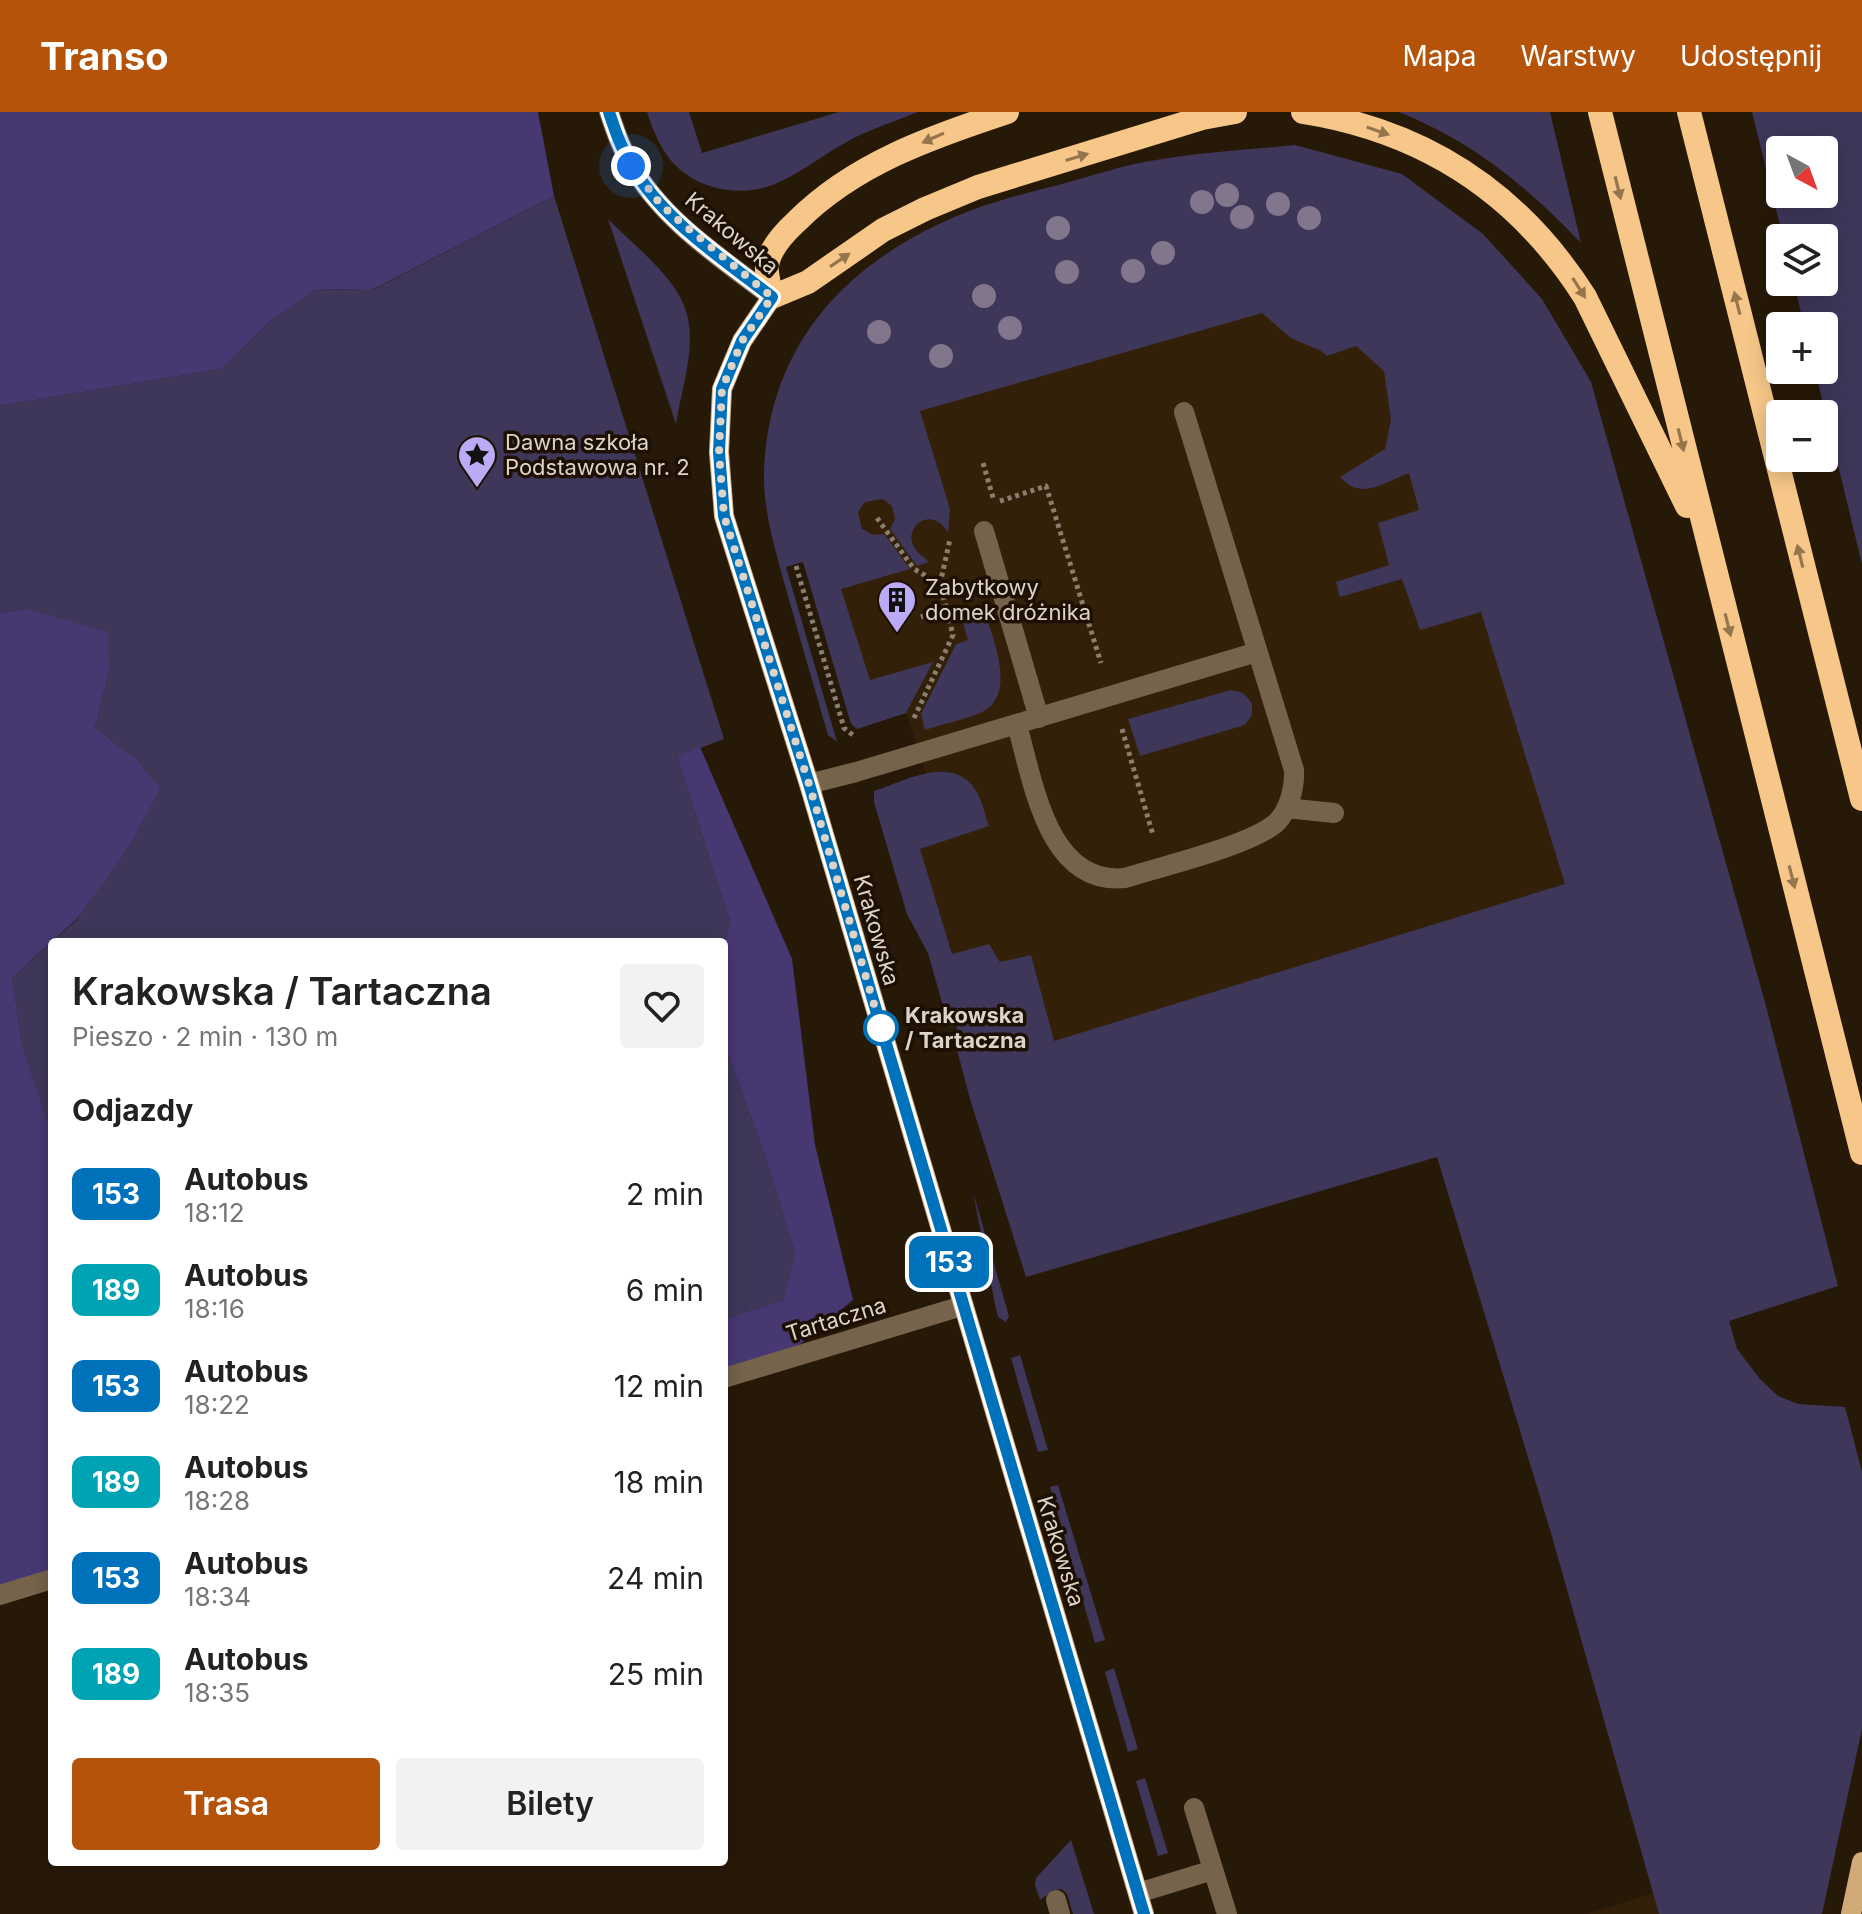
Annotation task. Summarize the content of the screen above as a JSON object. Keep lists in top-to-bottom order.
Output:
{
  "streets": {
    "main road": ["Krakowska"],
    "street": ["Tartaczna"]
  },
  "crossings": [
    ["Krakowska", "Tartaczna"]
  ],
  "places": {
    "place": ["Dawna szkoła Podstawowa nr. 2"],
    "building": ["Zabytkowy domek dróżnika"],
    "other": ["Krakowska / Tartaczna"]
  },
  "lines": ["bus line 153"],
  "north": "bottom right",
  "page": {
    "header": "Transo",
    "nav": ["Mapa", "Warstwy", "Udostępnij"],
    "on_map": "153",
    "map_buttons": ["+", "−"],
    "heading": [
      ["Krakowska / Tartaczna", "Pieszo · 2 min · 130 m"],
      "Odjazdy"
    ],
    "list": [
      {
        "mark": "153",
        "name": "Autobus",
        "note": "18:12",
        "value": "2 min"
      },
      {
        "mark": "189",
        "name": "Autobus",
        "note": "18:16",
        "value": "6 min"
      },
      {
        "mark": "153",
        "name": "Autobus",
        "note": "18:22",
        "value": "12 min"
      },
      {
        "mark": "189",
        "name": "Autobus",
        "note": "18:28",
        "value": "18 min"
      },
      {
        "mark": "153",
        "name": "Autobus",
        "note": "18:34",
        "value": "24 min"
      },
      {
        "mark": "189",
        "name": "Autobus",
        "note": "18:35",
        "value": "25 min"
      }
    ],
    "buttons": ["Trasa", "Bilety"]
  }
}
